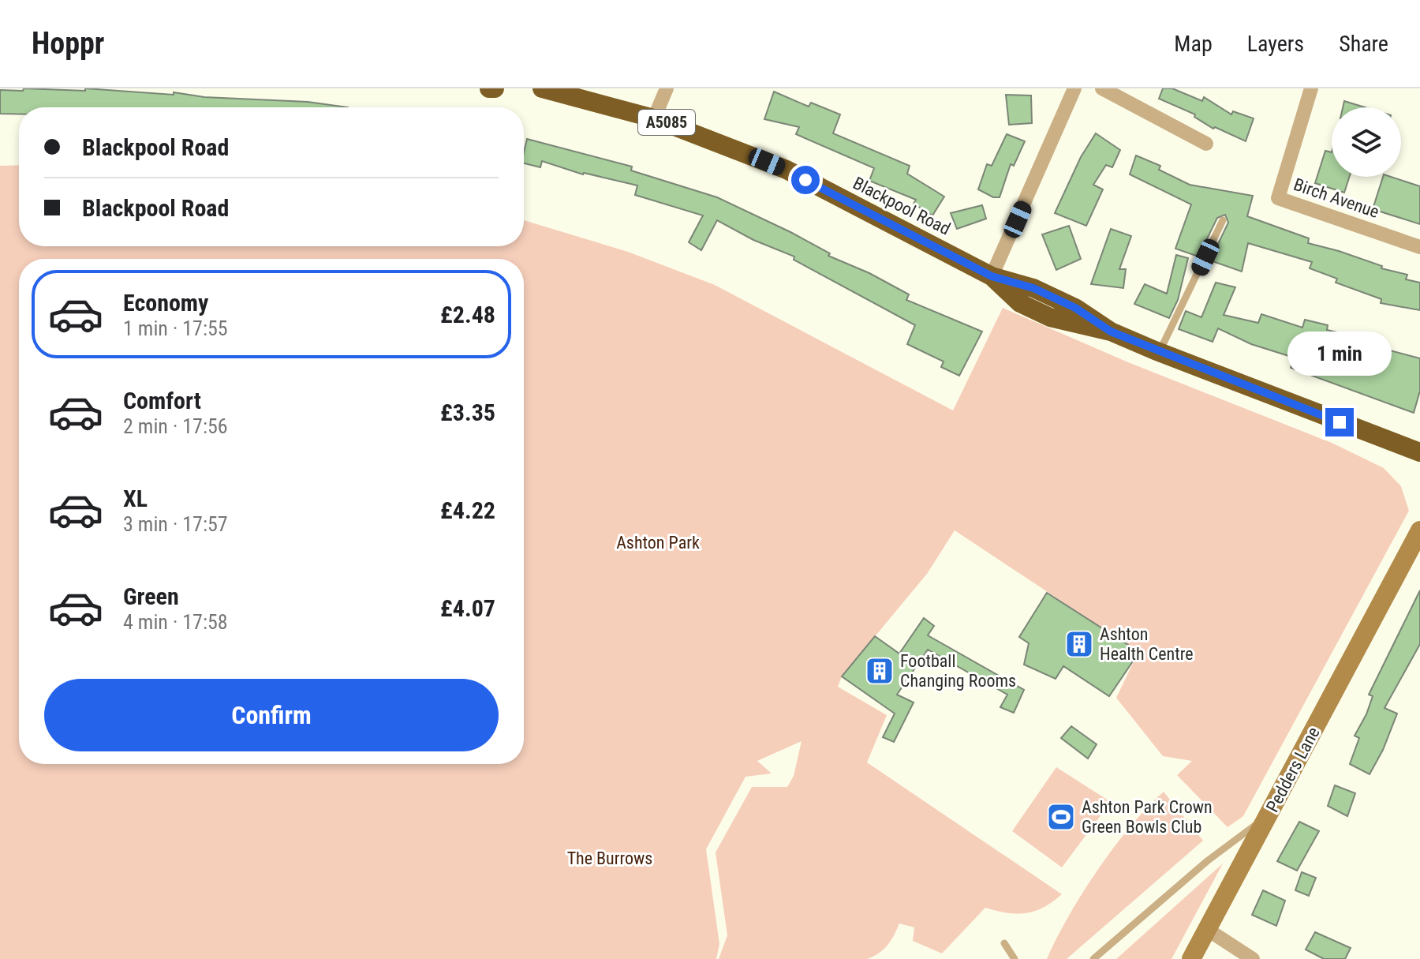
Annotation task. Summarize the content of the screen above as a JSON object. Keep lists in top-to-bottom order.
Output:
{
  "streets": {
    "highway": ["A5085", "Blackpool Road"],
    "street": ["Birch Avenue", "Pedders Lane"]
  },
  "parks": ["Ashton Park", "The Burrows"],
  "places": {
    "building": ["Ashton Health Centre", "Football Changing Rooms"],
    "sports": ["Ashton Park Crown Green Bowls Club"]
  },
  "page": {
    "header": "Hoppr",
    "nav": ["Map", "Layers", "Share"],
    "banner": ["Blackpool Road", "Blackpool Road"],
    "list": [
      {
        "name": "Economy",
        "note": "1 min · 17:55",
        "value": "£2.48"
      },
      {
        "name": "Comfort",
        "note": "2 min · 17:56",
        "value": "£3.35"
      },
      {
        "name": "XL",
        "note": "3 min · 17:57",
        "value": "£4.22"
      },
      {
        "name": "Green",
        "note": "4 min · 17:58",
        "value": "£4.07"
      }
    ],
    "bubble": "1 min",
    "buttons": "Confirm"
  }
}
